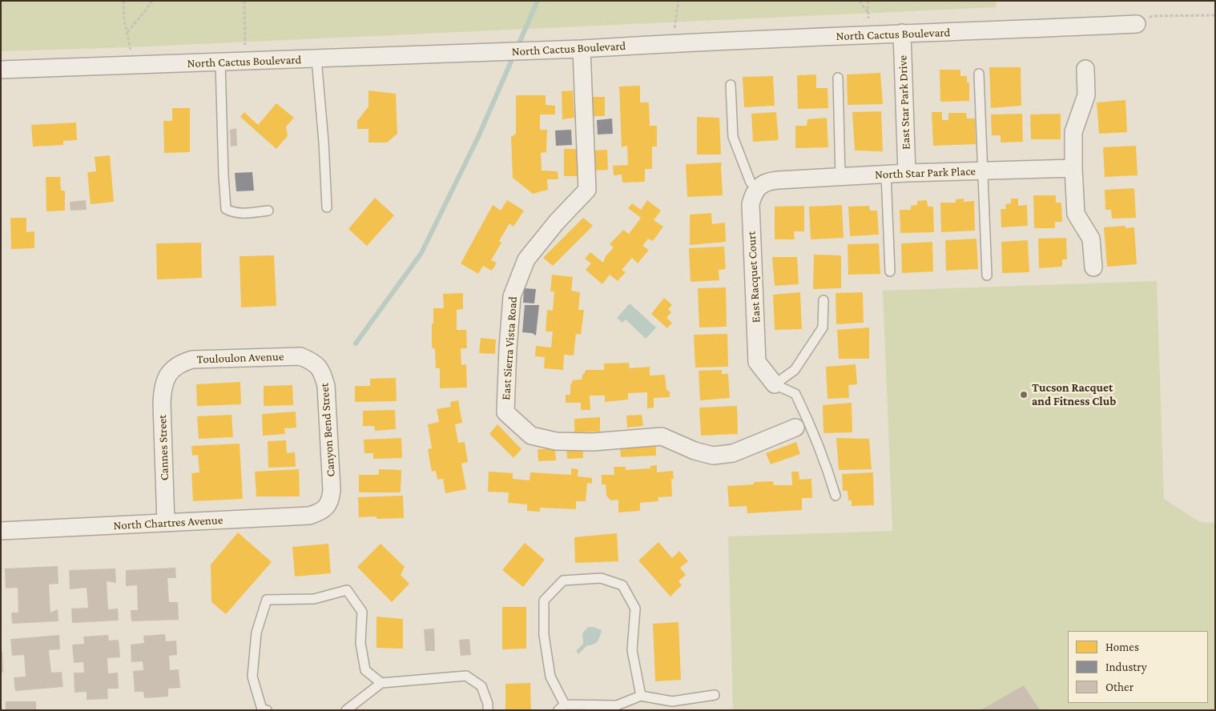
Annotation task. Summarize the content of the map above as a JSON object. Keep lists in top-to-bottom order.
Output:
{
  "streets": {
    "street": [
      "North Cactus Boulevard",
      "East Star Park Drive",
      "North Star Park Place",
      "East Racquet Court",
      "East Sierra Vista Road",
      "Touloulon Avenue",
      "Canyon Bend Street",
      "Cannes Street",
      "North Chartres Avenue"
    ]
  },
  "crossings": [
    ["North Cactus Boulevard", "East Star Park Drive"],
    ["North Cactus Boulevard", "East Sierra Vista Road"],
    ["East Star Park Drive", "North Star Park Place"],
    ["North Star Park Place", "East Racquet Court"],
    ["Touloulon Avenue", "Canyon Bend Street"],
    ["Touloulon Avenue", "Cannes Street"],
    ["Canyon Bend Street", "North Chartres Avenue"],
    ["Cannes Street", "North Chartres Avenue"]
  ],
  "places": ["Tucson Racquet and Fitness Club"],
  "legend": ["Homes", "Industry", "Other"]
}
